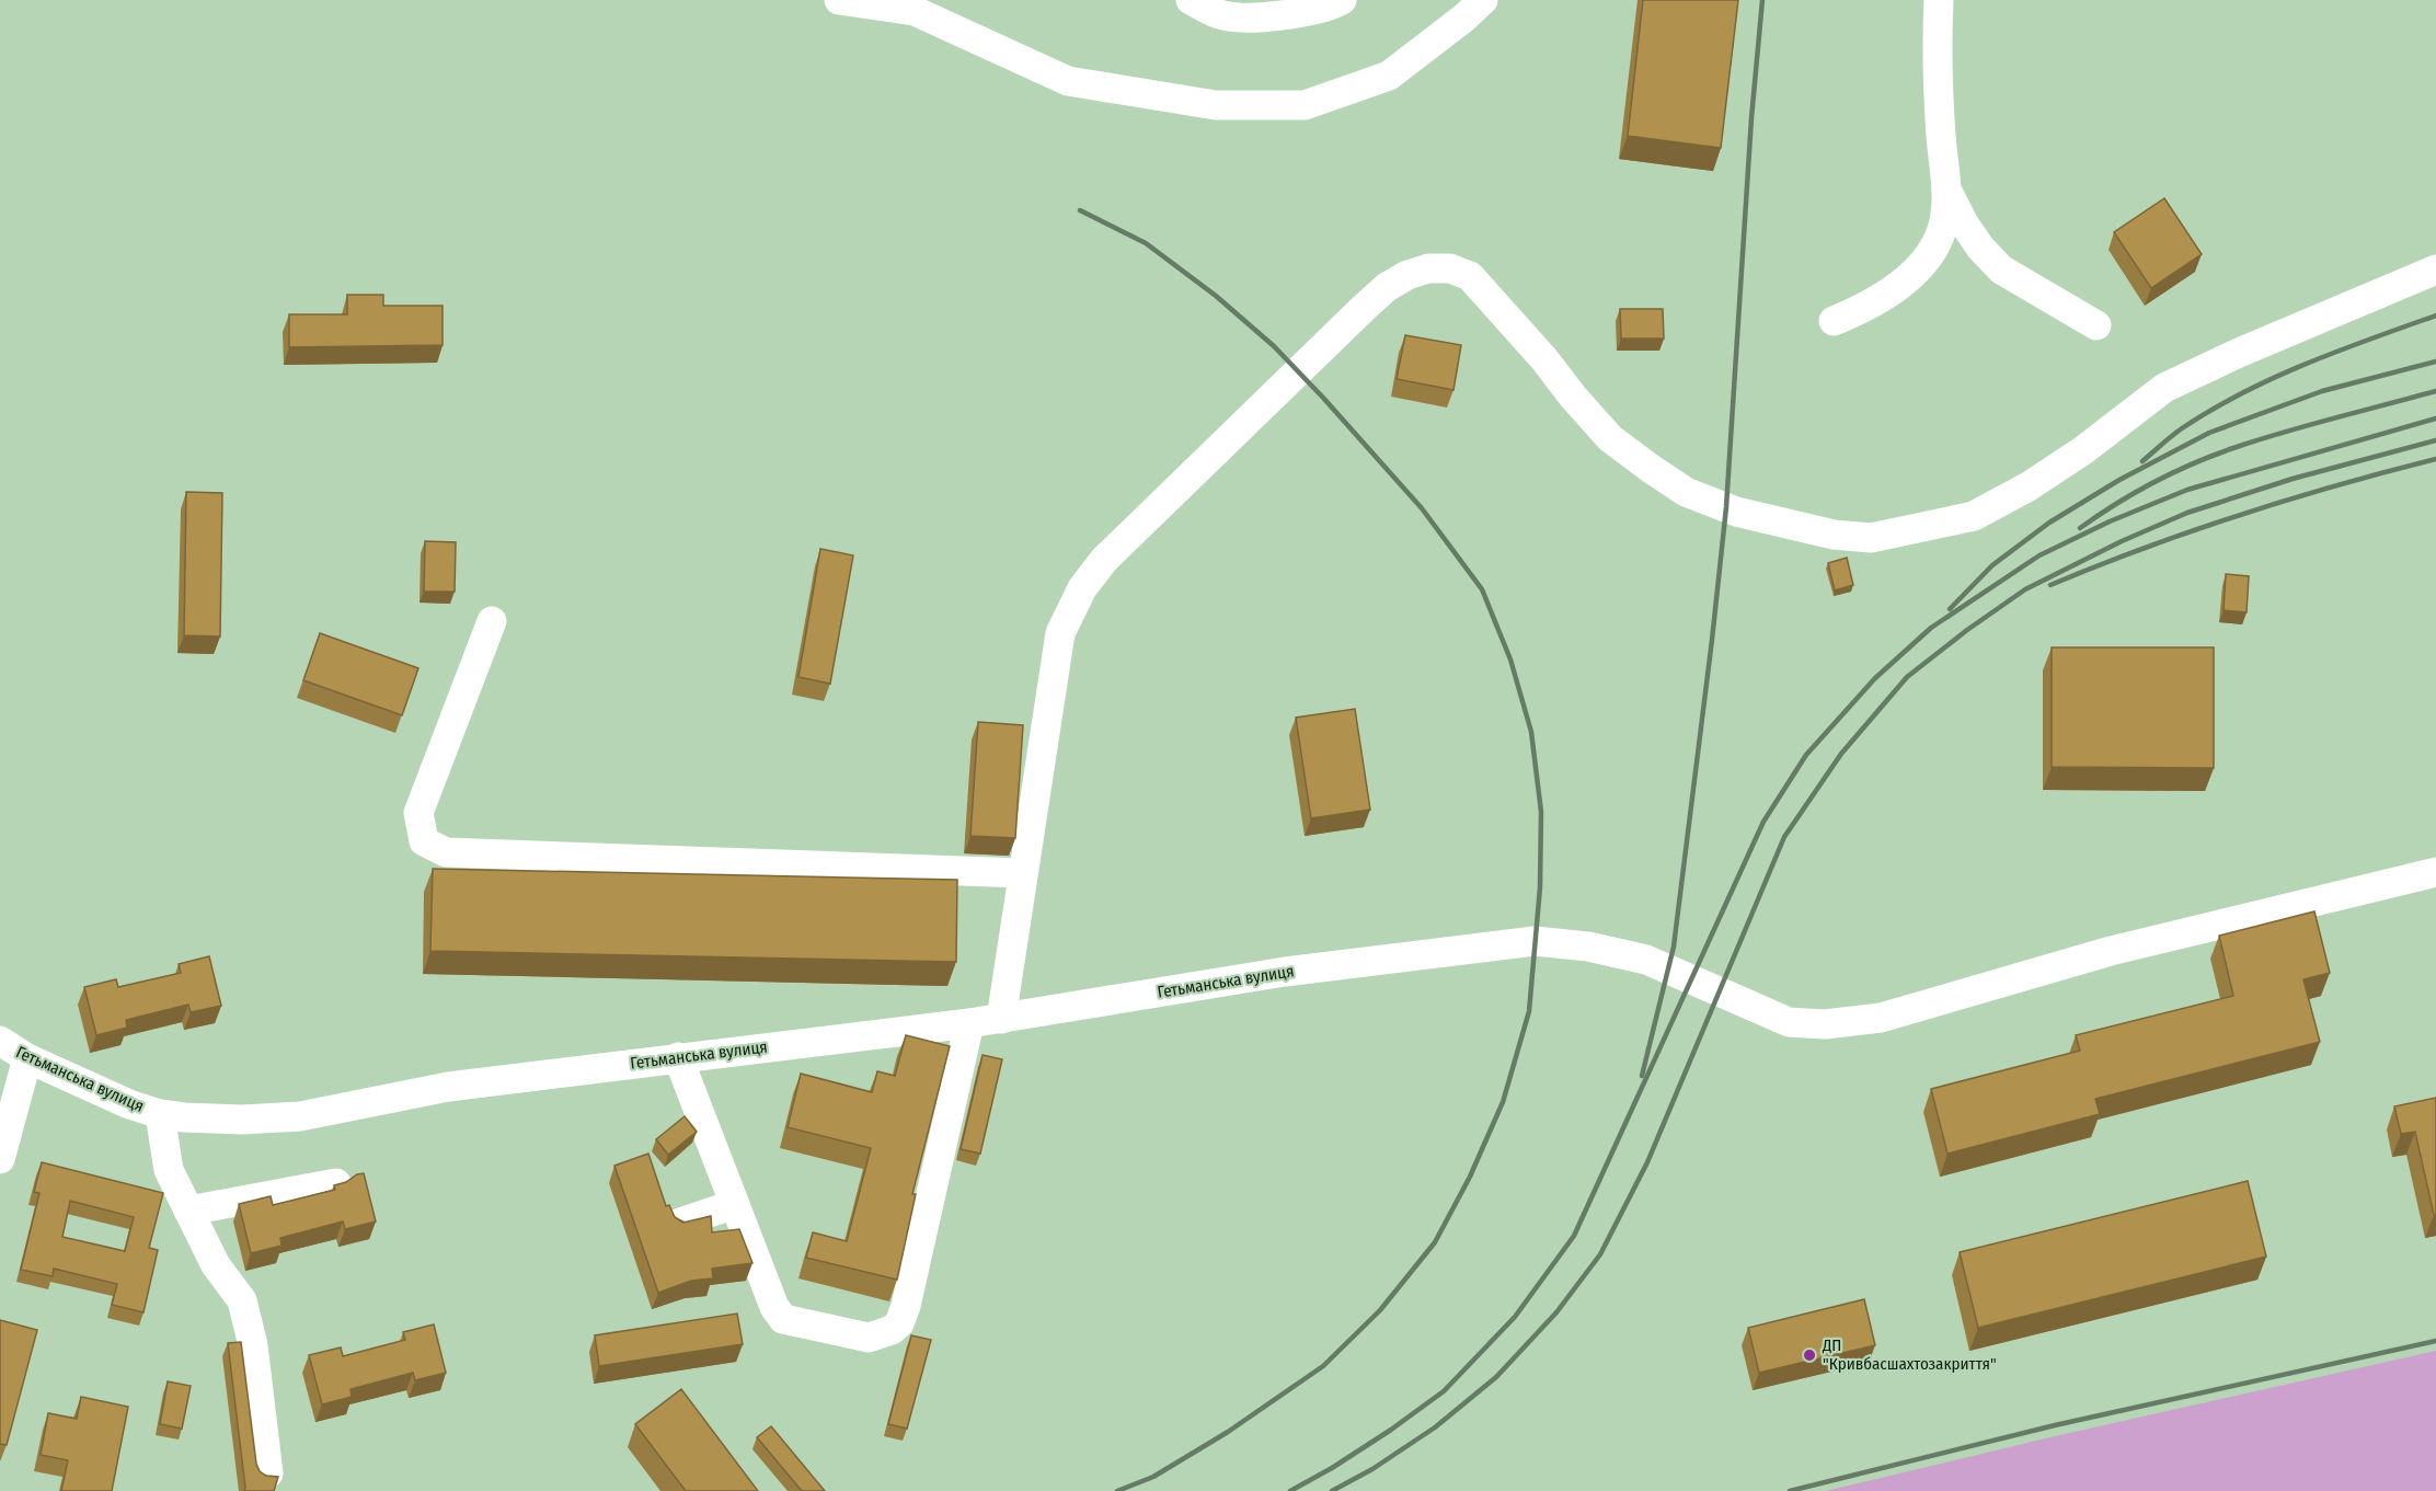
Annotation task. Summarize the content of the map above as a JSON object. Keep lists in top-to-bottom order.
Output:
{
  "streets": {
    "street": ["Гетьманська вулиця"]
  },
  "places": ["ДП \"Кривбасшахтозакриття\""]
}
